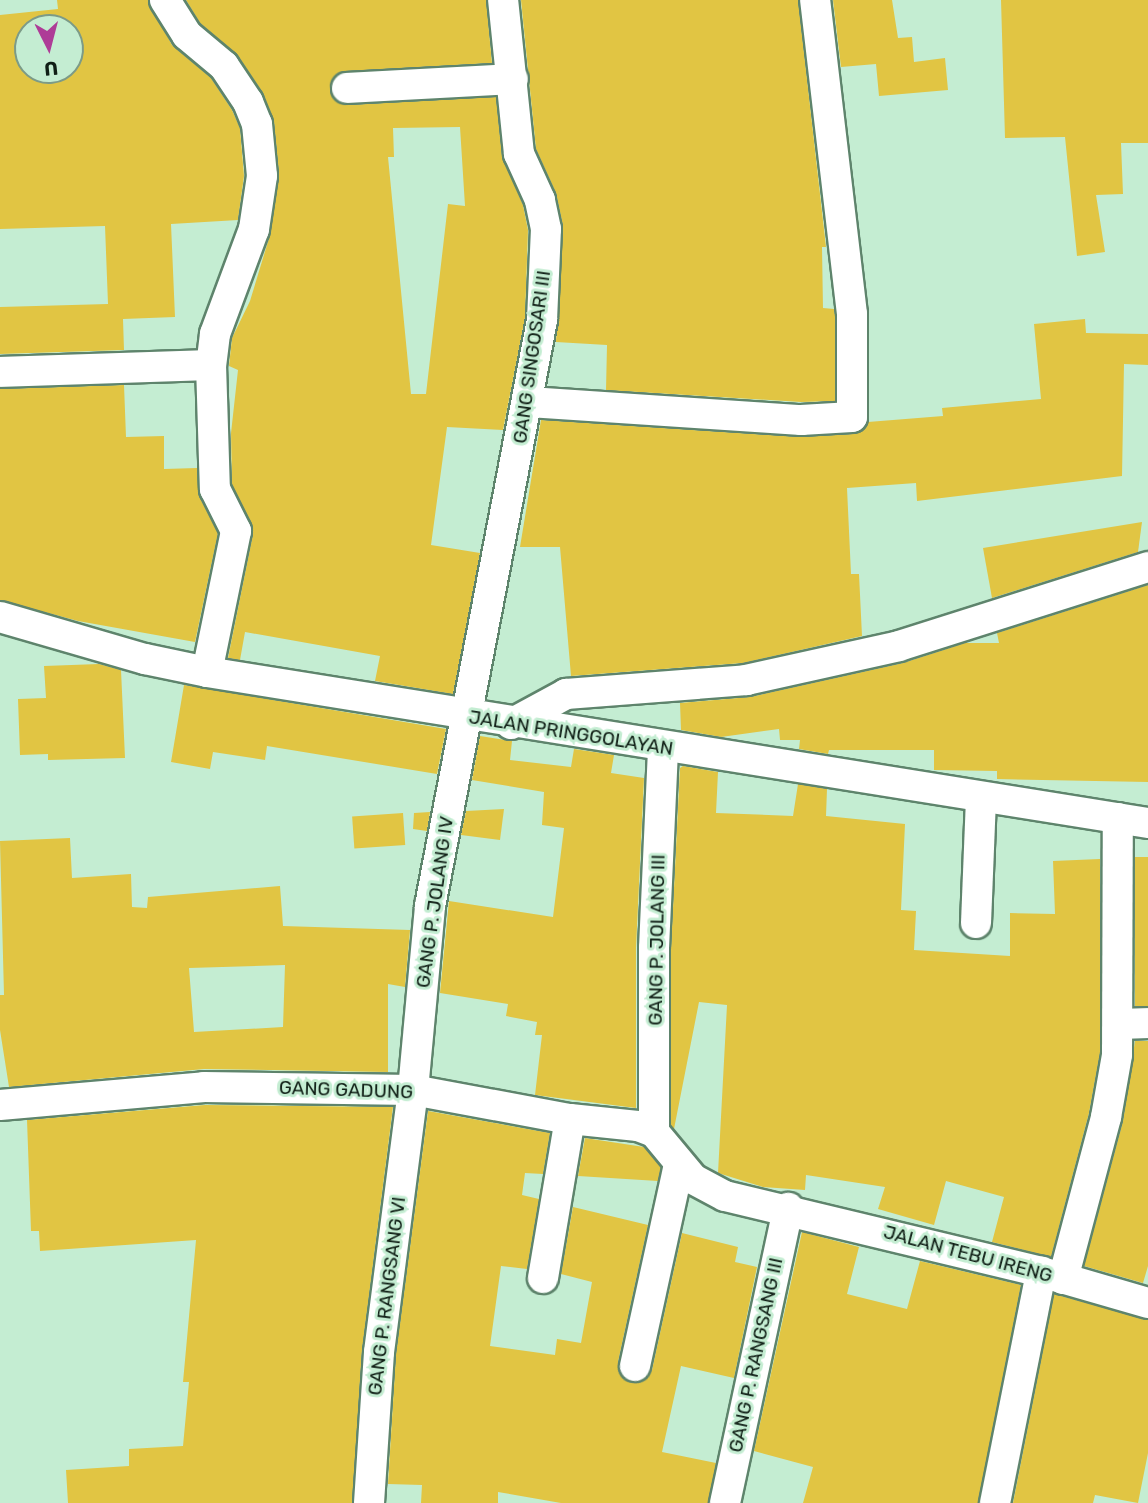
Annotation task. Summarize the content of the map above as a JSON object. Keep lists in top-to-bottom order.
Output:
{
  "streets": {
    "street": [
      "GANG SINGOSARI III",
      "JALAN PRINGGOLAYAN",
      "GANG P. JOLANG IV",
      "GANG P. JOLANG III",
      "GANG GADUNG",
      "JALAN TEBU IRENG",
      "GANG P. RANGSANG VI",
      "GANG P. RANGSANG III"
    ]
  },
  "crossings": [
    ["GANG SINGOSARI III", "JALAN PRINGGOLAYAN"],
    ["GANG SINGOSARI III", "GANG P. JOLANG IV"],
    ["JALAN PRINGGOLAYAN", "GANG P. JOLANG IV"],
    ["JALAN PRINGGOLAYAN", "GANG P. JOLANG III"],
    ["GANG P. JOLANG IV", "GANG GADUNG"],
    ["GANG P. JOLANG IV", "GANG P. RANGSANG VI"],
    ["GANG P. JOLANG III", "GANG GADUNG"],
    ["GANG GADUNG", "GANG P. RANGSANG VI"],
    ["JALAN TEBU IRENG", "GANG P. RANGSANG III"]
  ],
  "north": "bottom"
}
